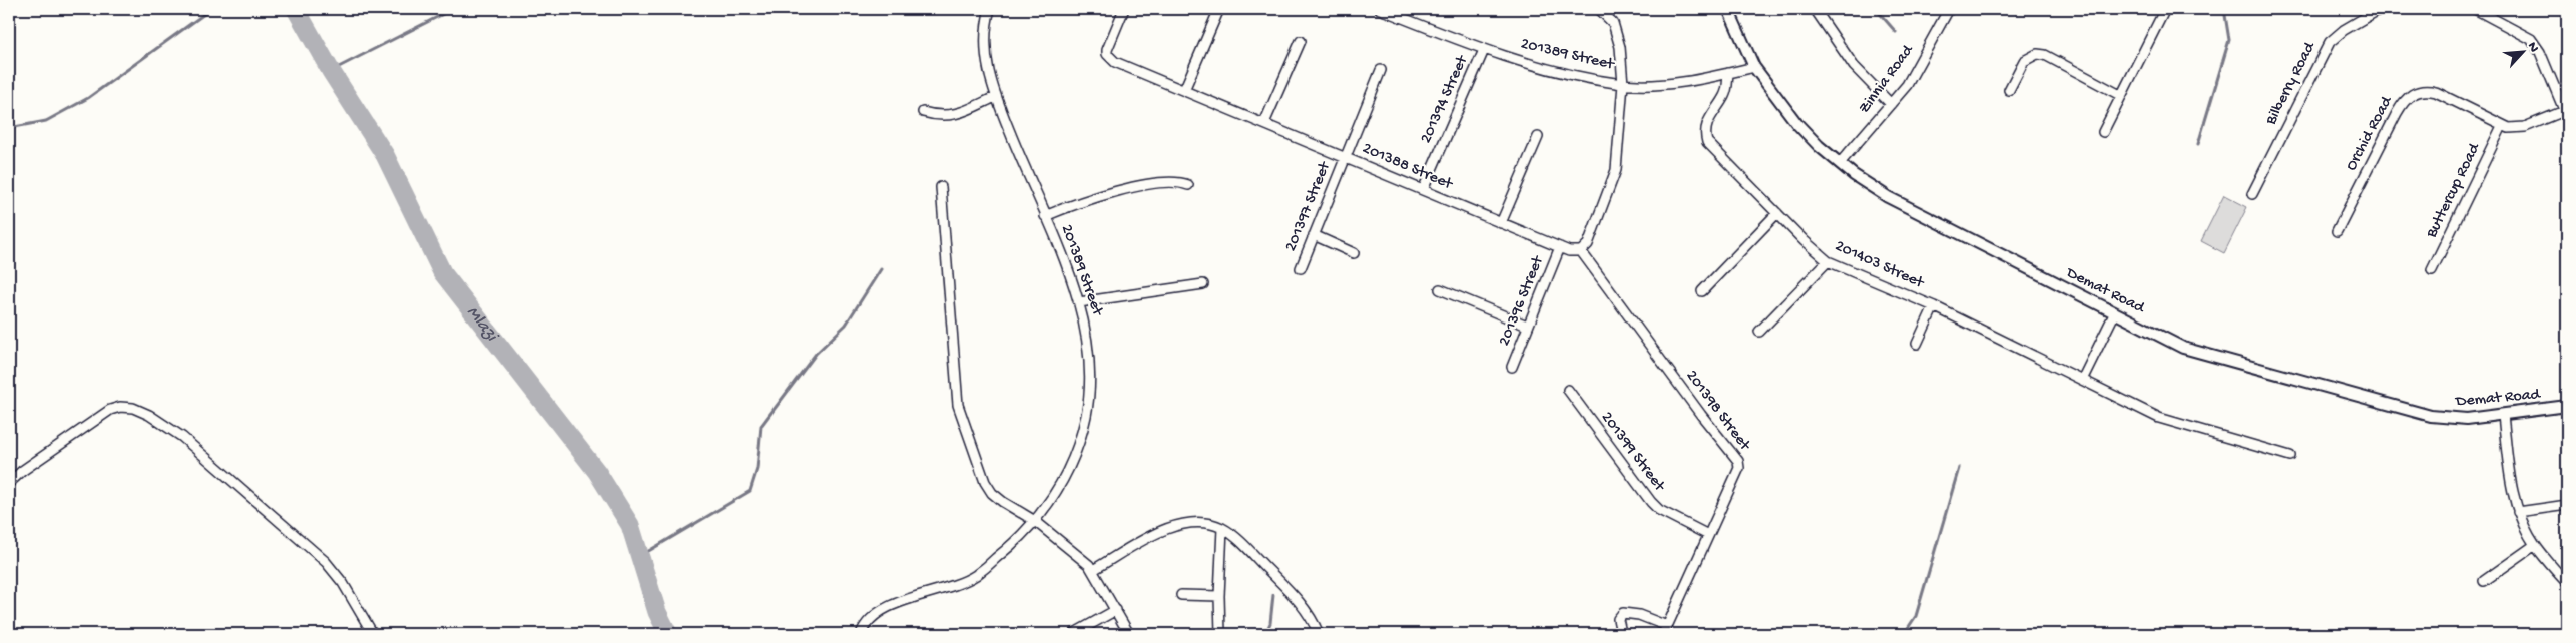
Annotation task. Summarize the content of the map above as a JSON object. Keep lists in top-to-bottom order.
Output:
{
  "streets": {
    "street": [
      "201389 Street",
      "Zinnia Road",
      "Bilberry Road",
      "201394 Street",
      "Orchid Road",
      "201388 Street",
      "Buttercup Road",
      "201397 Street",
      "201403 Street",
      "Demat Road",
      "201396 Street",
      "201398 Street",
      "201399 Street"
    ]
  },
  "crossings": [
    ["201389 Street", "201394 Street"],
    ["201389 Street", "201403 Street"],
    ["201389 Street", "Demat Road"],
    ["Zinnia Road", "Demat Road"],
    ["201394 Street", "201388 Street"],
    ["Orchid Road", "Buttercup Road"],
    ["201388 Street", "201397 Street"],
    ["201388 Street", "201396 Street"],
    ["201388 Street", "201398 Street"],
    ["201398 Street", "201399 Street"]
  ],
  "water": ["Mlazi"],
  "north": "top right"
}
